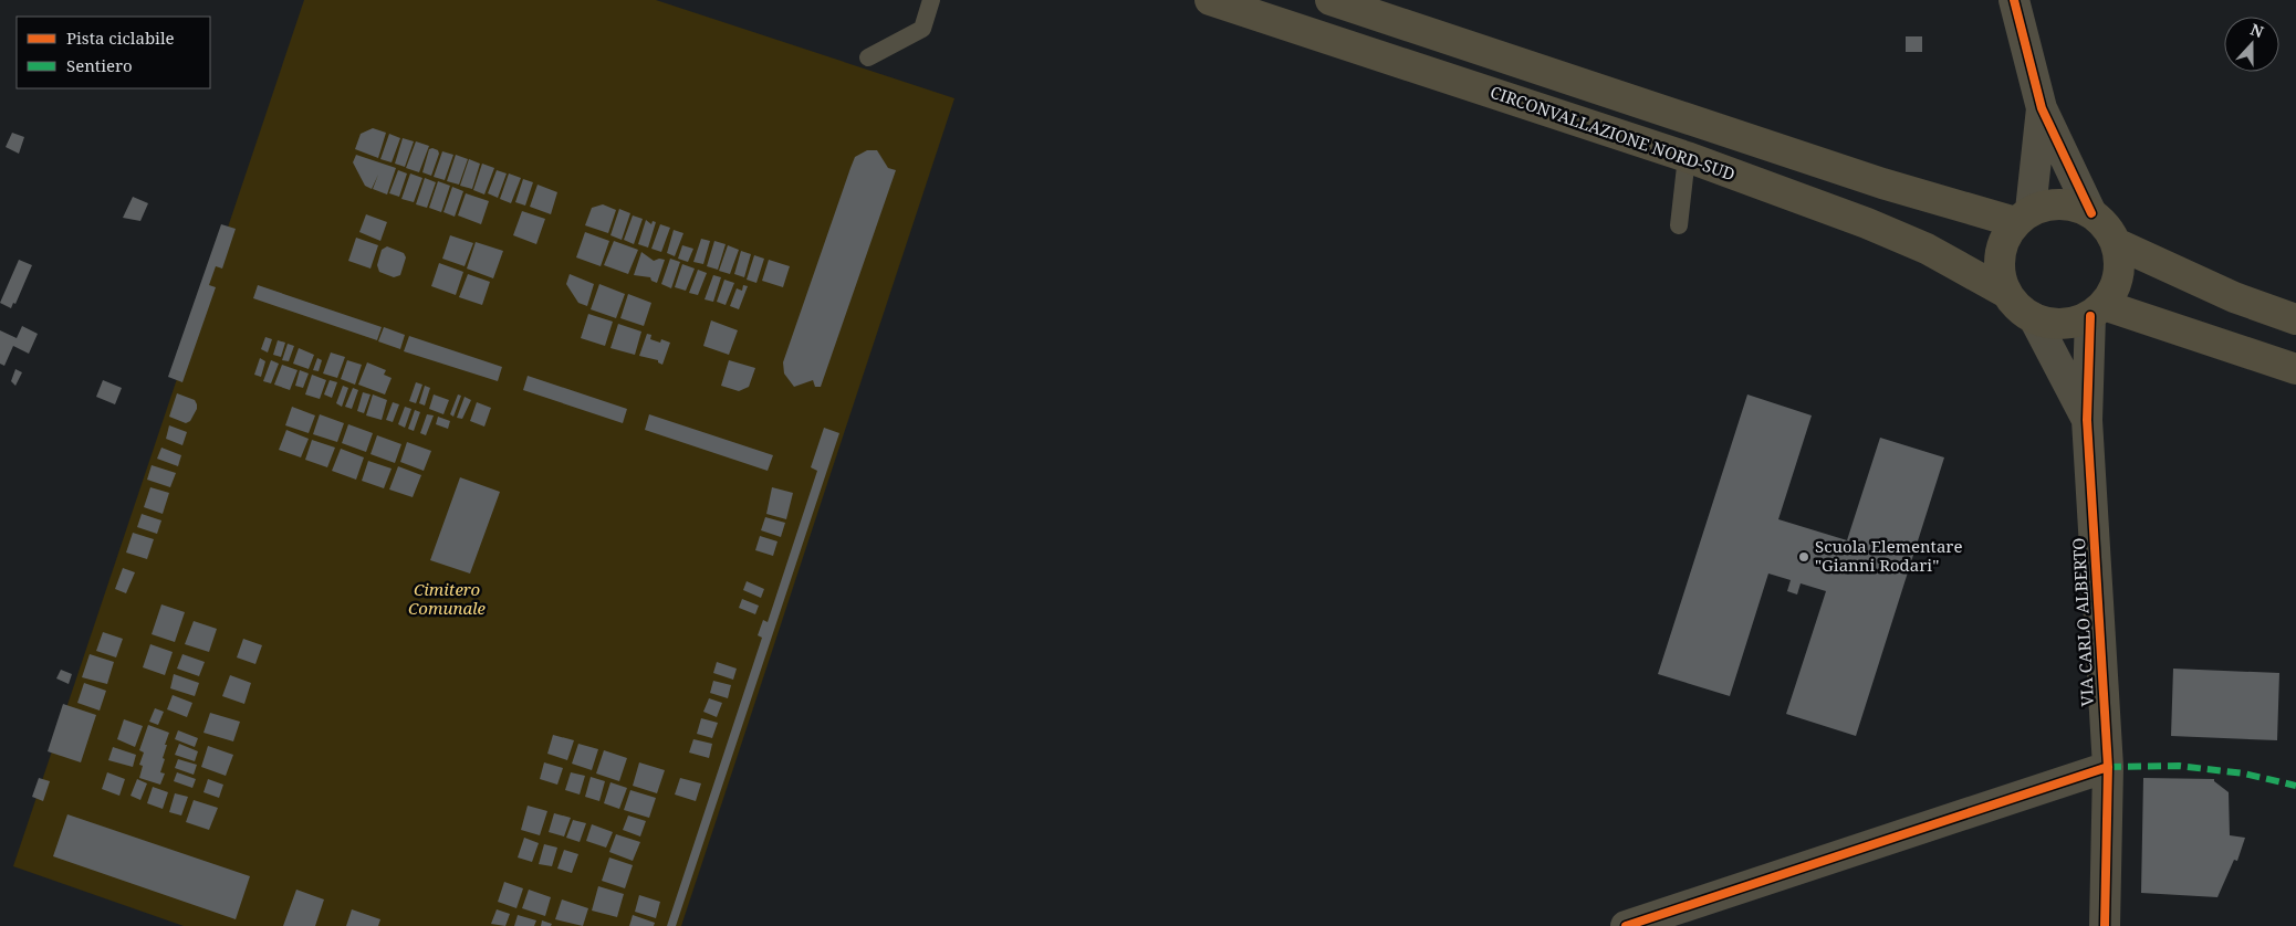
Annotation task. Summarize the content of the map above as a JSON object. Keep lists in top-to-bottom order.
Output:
{
  "streets": {
    "main road": ["CIRCONVALLAZIONE NORD-SUD"],
    "street": ["VIA CARLO ALBERTO"]
  },
  "crossings": [
    ["CIRCONVALLAZIONE NORD-SUD", "VIA CARLO ALBERTO"]
  ],
  "parks": ["Cimitero Comunale"],
  "places": ["Scuola Elementare \"Gianni Rodari\""],
  "legend": ["Pista ciclabile", "Sentiero"],
  "north": "top"
}
